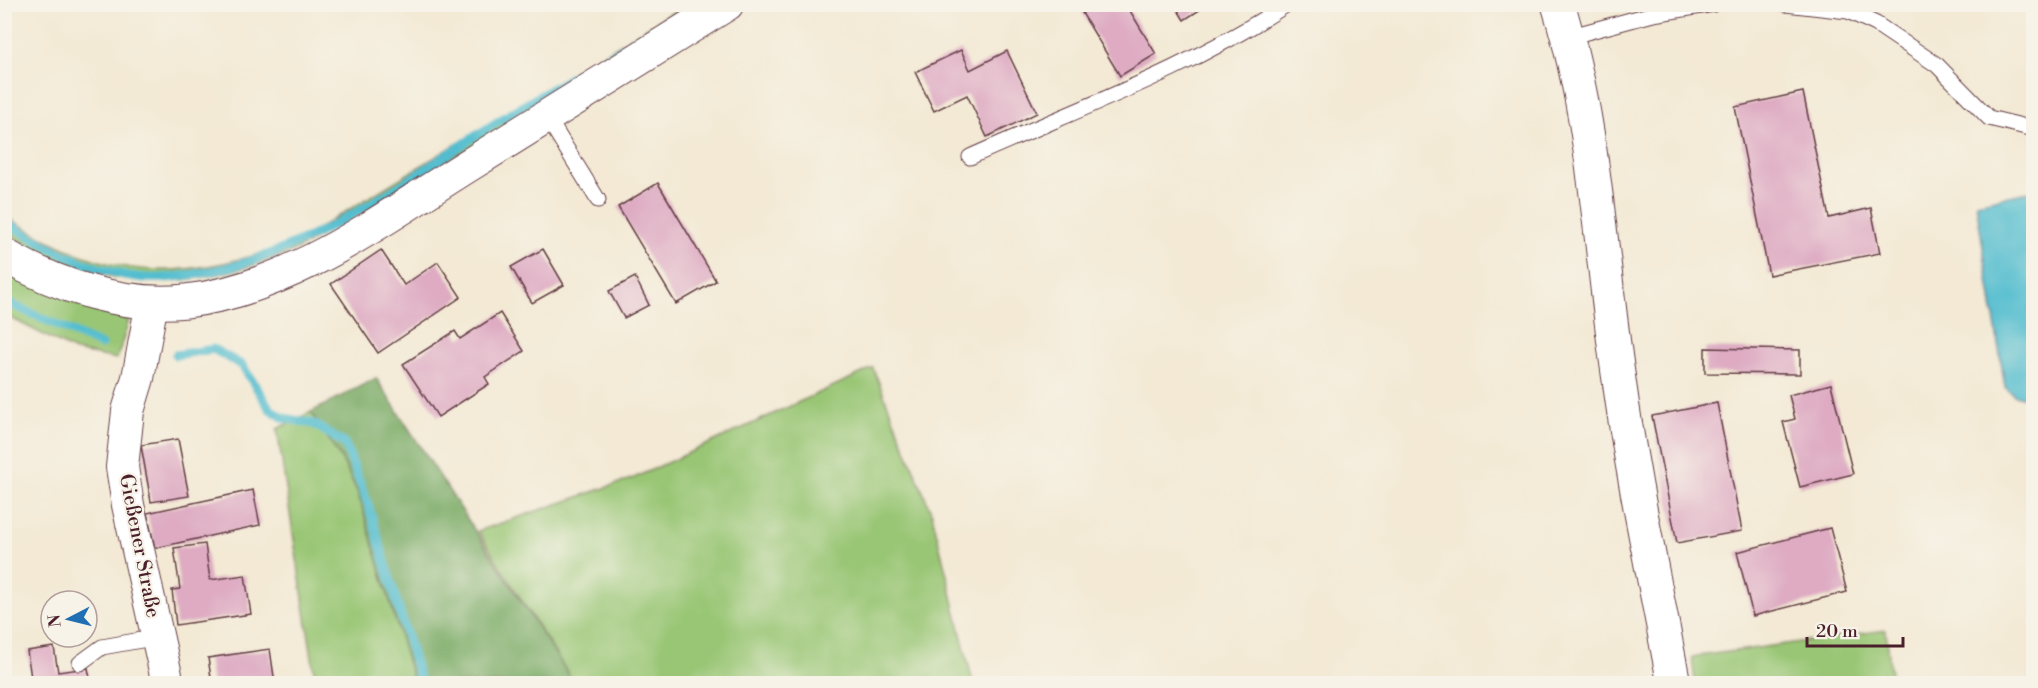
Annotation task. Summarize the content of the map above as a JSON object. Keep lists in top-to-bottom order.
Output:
{
  "streets": {
    "street": ["Gießener Straße"]
  },
  "scale_bar": "20 m",
  "north": "left"
}
